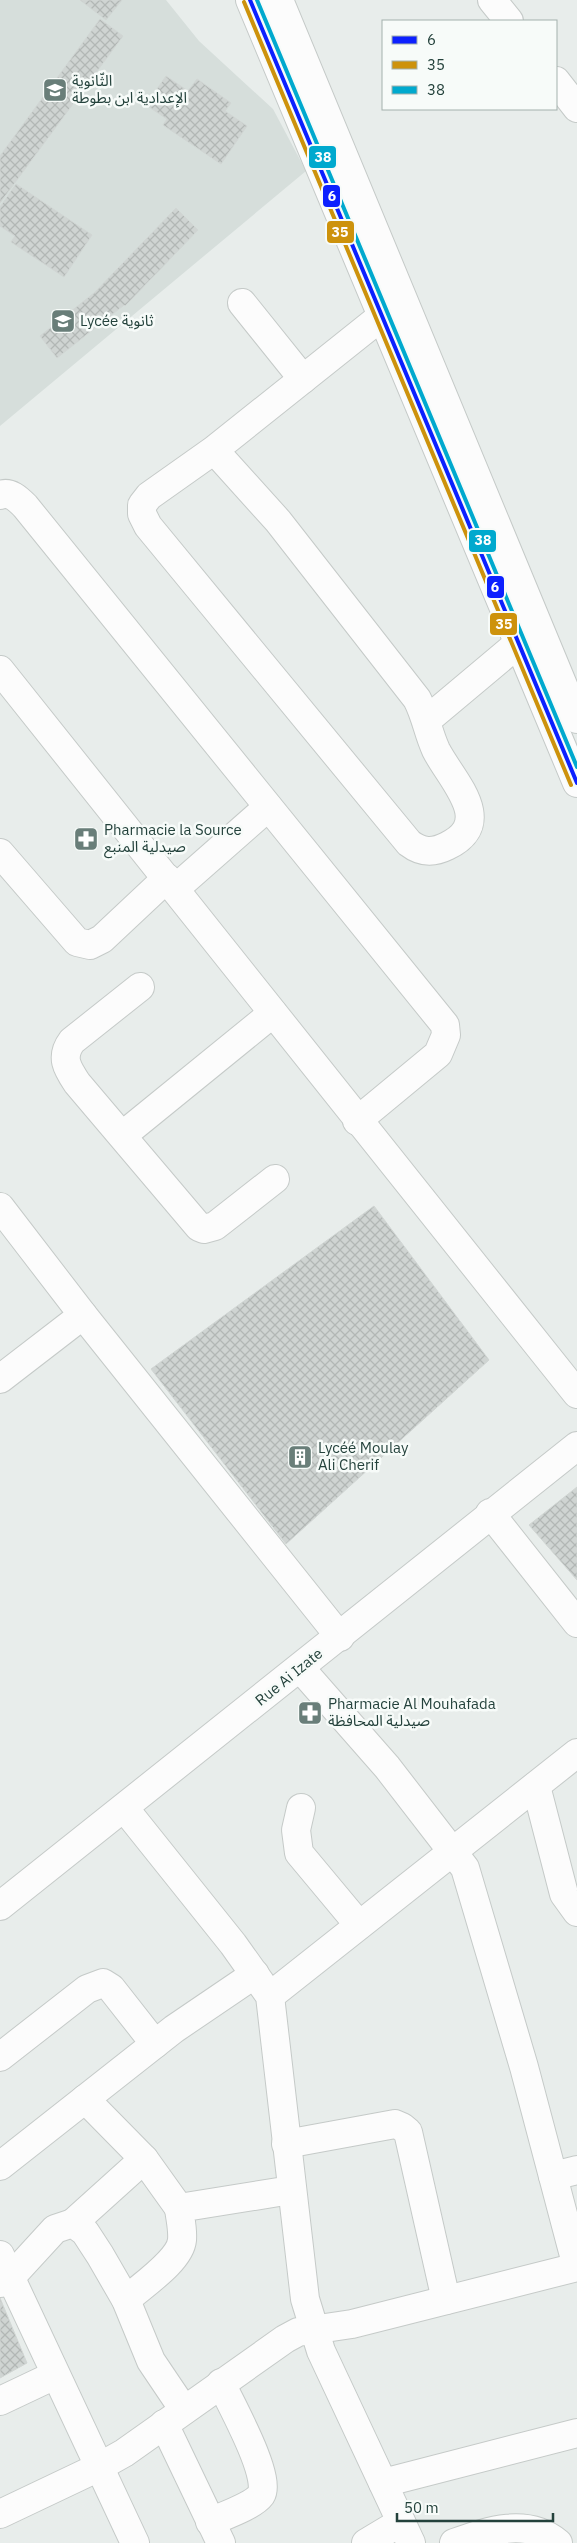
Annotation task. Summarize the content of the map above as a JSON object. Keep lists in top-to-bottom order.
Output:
{
  "streets": {
    "street": ["Rue Ai Izate"]
  },
  "places": {
    "school or university": ["الثّانوية الإعدادية ابن بطوطة", "Lycée ثانوية"],
    "pharmacy": ["Pharmacie la Source صيدلية المنبع", "Pharmacie Al Mouhafada صيدلية المحافظة"],
    "building": ["Lycéé Moulay Ali Cherif"]
  },
  "lines": ["transit line 6", "transit line 38", "transit line 35"],
  "legend": ["6", "35", "38"],
  "scale_bar": "50 m"
}
